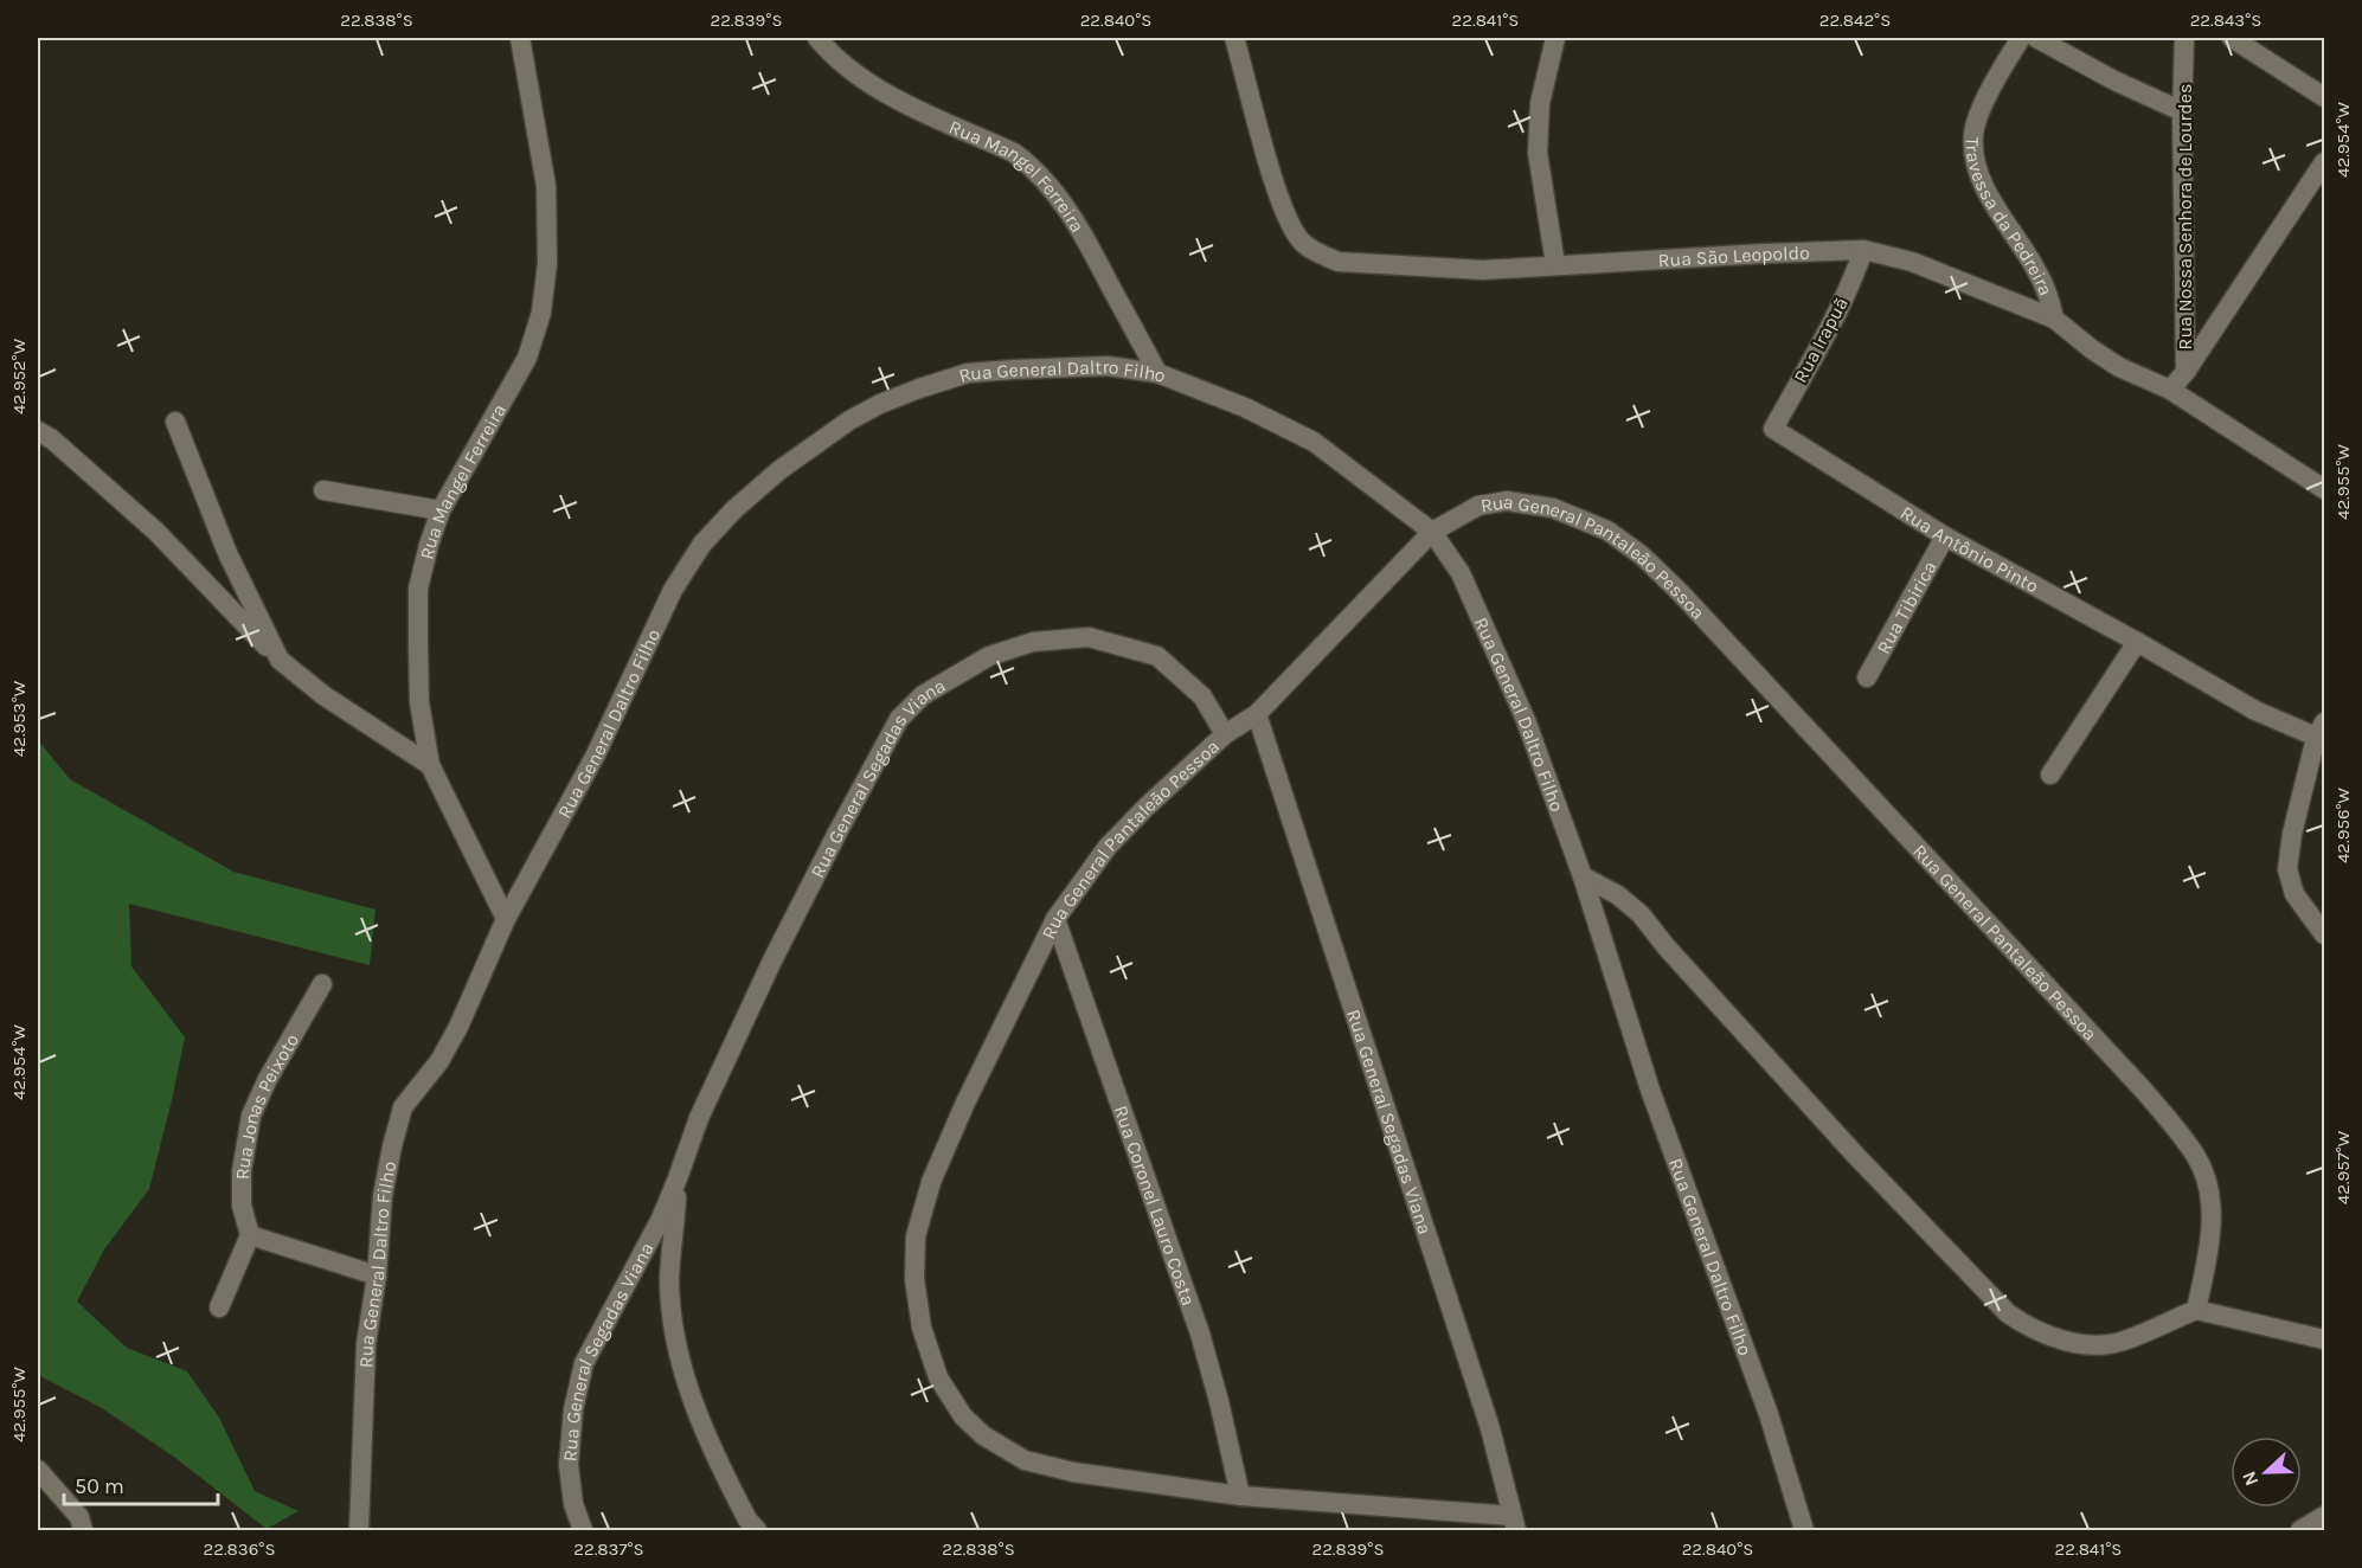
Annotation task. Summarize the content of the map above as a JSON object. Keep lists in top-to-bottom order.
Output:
{
  "streets": {
    "street": [
      "Rua Mangel Ferreira",
      "Travessa da Pedreira",
      "Rua Nossa Senhora de Lourdes",
      "Rua São Leopoldo",
      "Rua Irapuã",
      "Rua General Daltro Filho",
      "Rua Antônio Pinto",
      "Rua General Pantaleão Pessoa",
      "Rua Tibirica",
      "Rua General Segadas Viana",
      "Rua Jonas Peixoto",
      "Rua Coronel Lauro Costa"
    ]
  },
  "crossings": [
    ["Rua Mangel Ferreira", "Rua General Daltro Filho"],
    ["Travessa da Pedreira", "Rua São Leopoldo"],
    ["Rua Nossa Senhora de Lourdes", "Rua São Leopoldo"],
    ["Rua São Leopoldo", "Rua Irapuã"],
    ["Rua Irapuã", "Rua Antônio Pinto"],
    ["Rua General Daltro Filho", "Rua General Pantaleão Pessoa"],
    ["Rua Antônio Pinto", "Rua Tibirica"],
    ["Rua General Pantaleão Pessoa", "Rua General Segadas Viana"],
    ["Rua General Pantaleão Pessoa", "Rua Coronel Lauro Costa"]
  ],
  "scale_bar": "50 m",
  "north": "left",
  "coordinates": [
    "22.838°S",
    "22.839°S",
    "22.840°S",
    "22.841°S",
    "22.842°S",
    "22.843°S",
    "42.954°W",
    "42.952°W",
    "42.955°W",
    "42.953°W",
    "42.956°W",
    "42.957°W",
    "22.836°S",
    "22.837°S"
  ]
}
